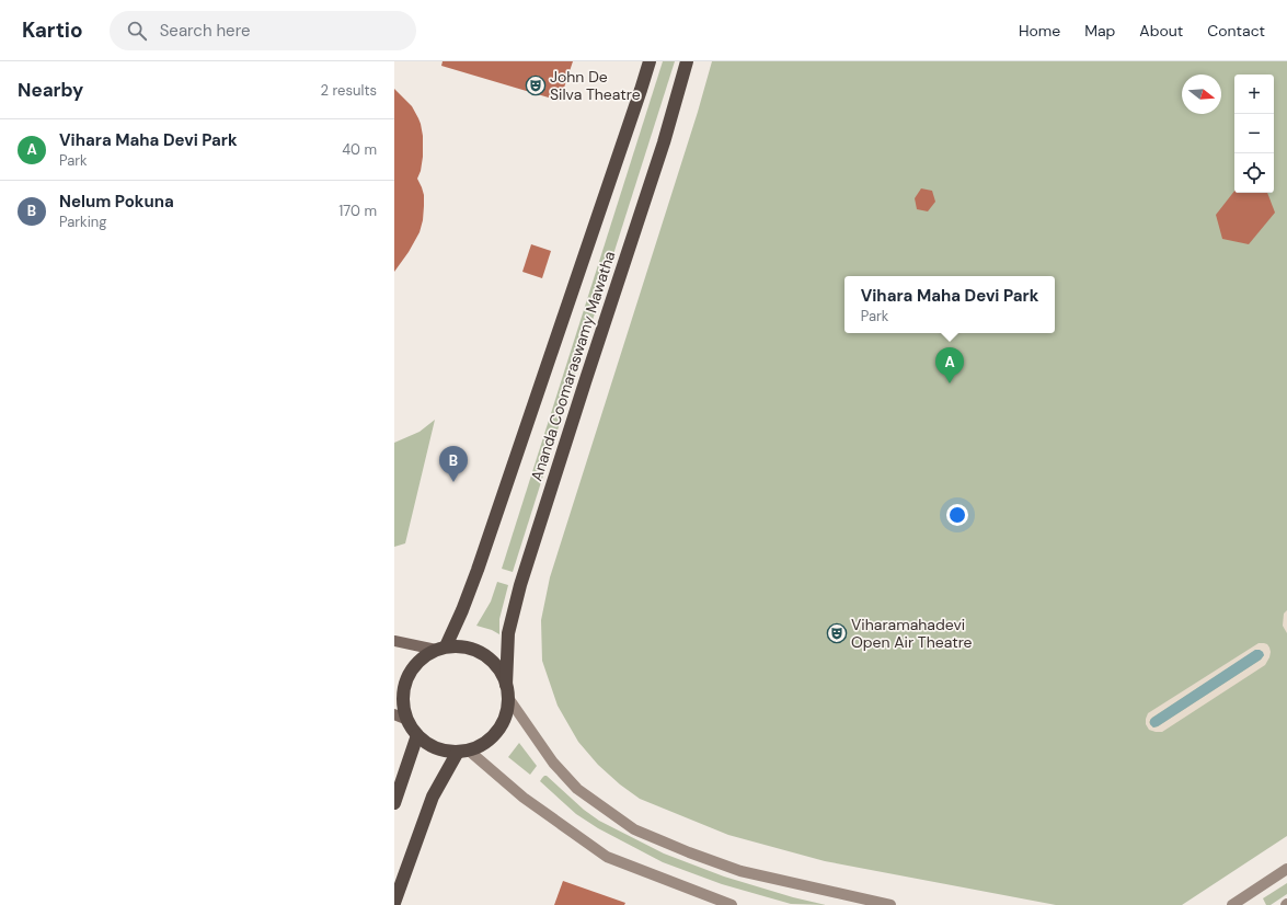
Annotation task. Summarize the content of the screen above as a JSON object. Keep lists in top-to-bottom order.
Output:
{
  "streets": {
    "highway": ["Ananda Coomaraswamy Mawatha"]
  },
  "places": {
    "theatre": ["John De Silva Theatre", "Viharamahadevi Open Air Theatre"]
  },
  "north": "right",
  "page": {
    "header": "Kartio",
    "search": "Search here",
    "nav": [
      "Home",
      "Map",
      "About",
      "Contact"
    ],
    "heading": ["Nearby", "2 results"],
    "map_buttons": ["+", "−"],
    "list": [
      {
        "mark": "A",
        "name": "Vihara Maha Devi Park",
        "note": "Park",
        "value": "40 m"
      },
      {
        "mark": "B",
        "name": "Nelum Pokuna",
        "note": "Parking",
        "value": "170 m"
      }
    ],
    "popup": ["Vihara Maha Devi Park", "Park"],
    "pins": ["A", "B"]
  }
}
